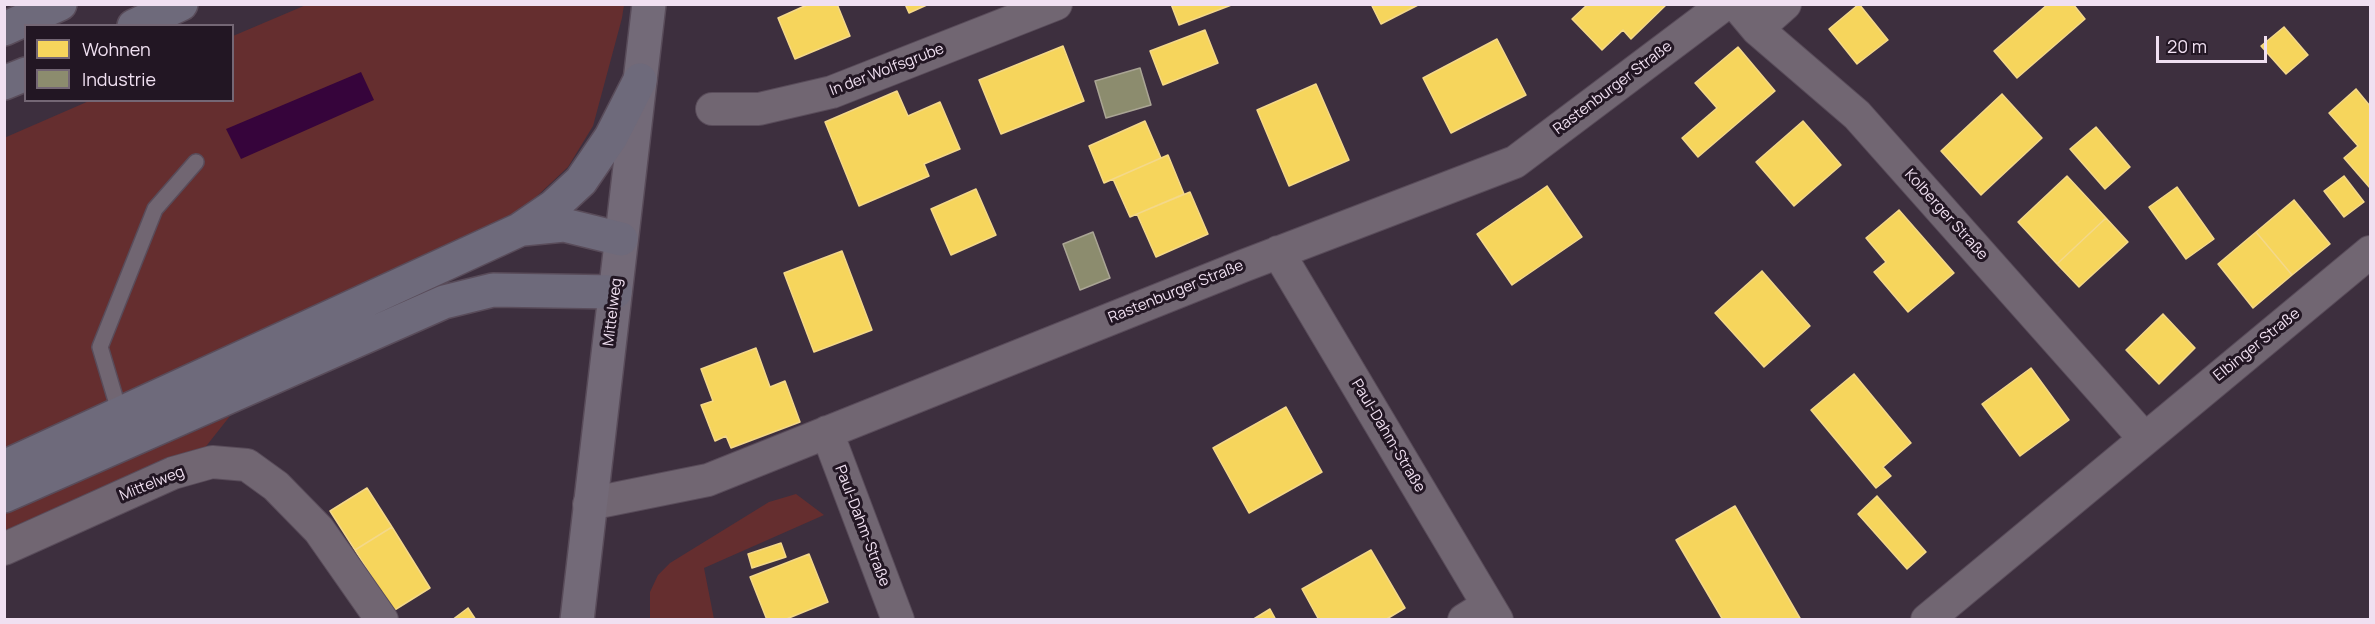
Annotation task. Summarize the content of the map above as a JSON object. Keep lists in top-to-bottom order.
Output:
{
  "streets": {
    "main road": ["Mittelweg"],
    "street": [
      "In der Wolfsgrube",
      "Rastenburger Straße",
      "Kolberger Straße",
      "Elbinger Straße",
      "Paul-Dahm-Straße"
    ]
  },
  "crossings": [
    ["Rastenburger Straße", "Mittelweg"],
    ["Rastenburger Straße", "Paul-Dahm-Straße"],
    ["Kolberger Straße", "Elbinger Straße"]
  ],
  "legend": ["Wohnen", "Industrie"],
  "scale_bar": "20 m"
}
